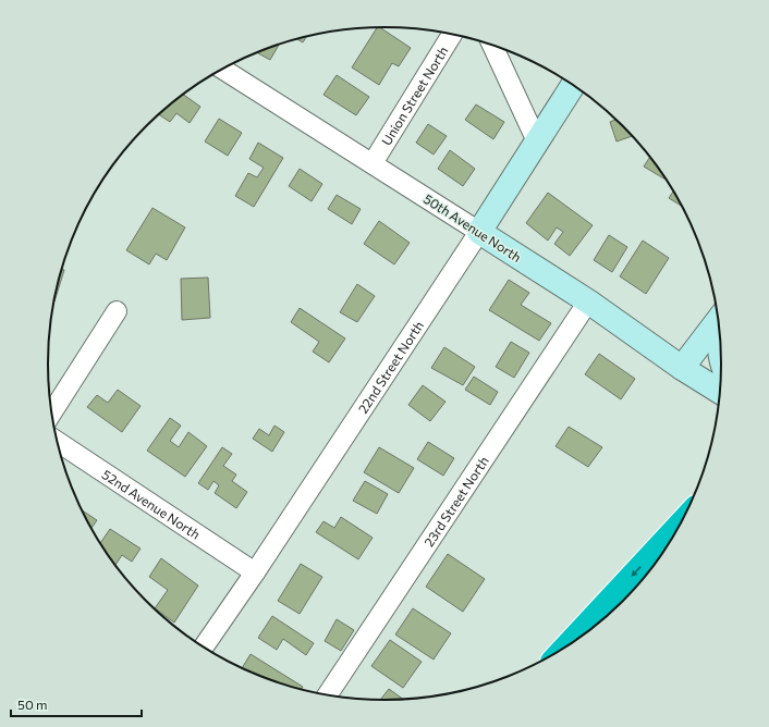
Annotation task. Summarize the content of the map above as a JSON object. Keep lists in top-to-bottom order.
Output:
{
  "streets": {
    "street": [
      "Union Street North",
      "50th Avenue North",
      "22nd Street North",
      "23rd Street North",
      "52nd Avenue North"
    ]
  },
  "crossings": [
    ["Union Street North", "50th Avenue North"],
    ["50th Avenue North", "22nd Street North"],
    ["50th Avenue North", "23rd Street North"],
    ["22nd Street North", "52nd Avenue North"]
  ],
  "scale_bar": "50 m"
}
